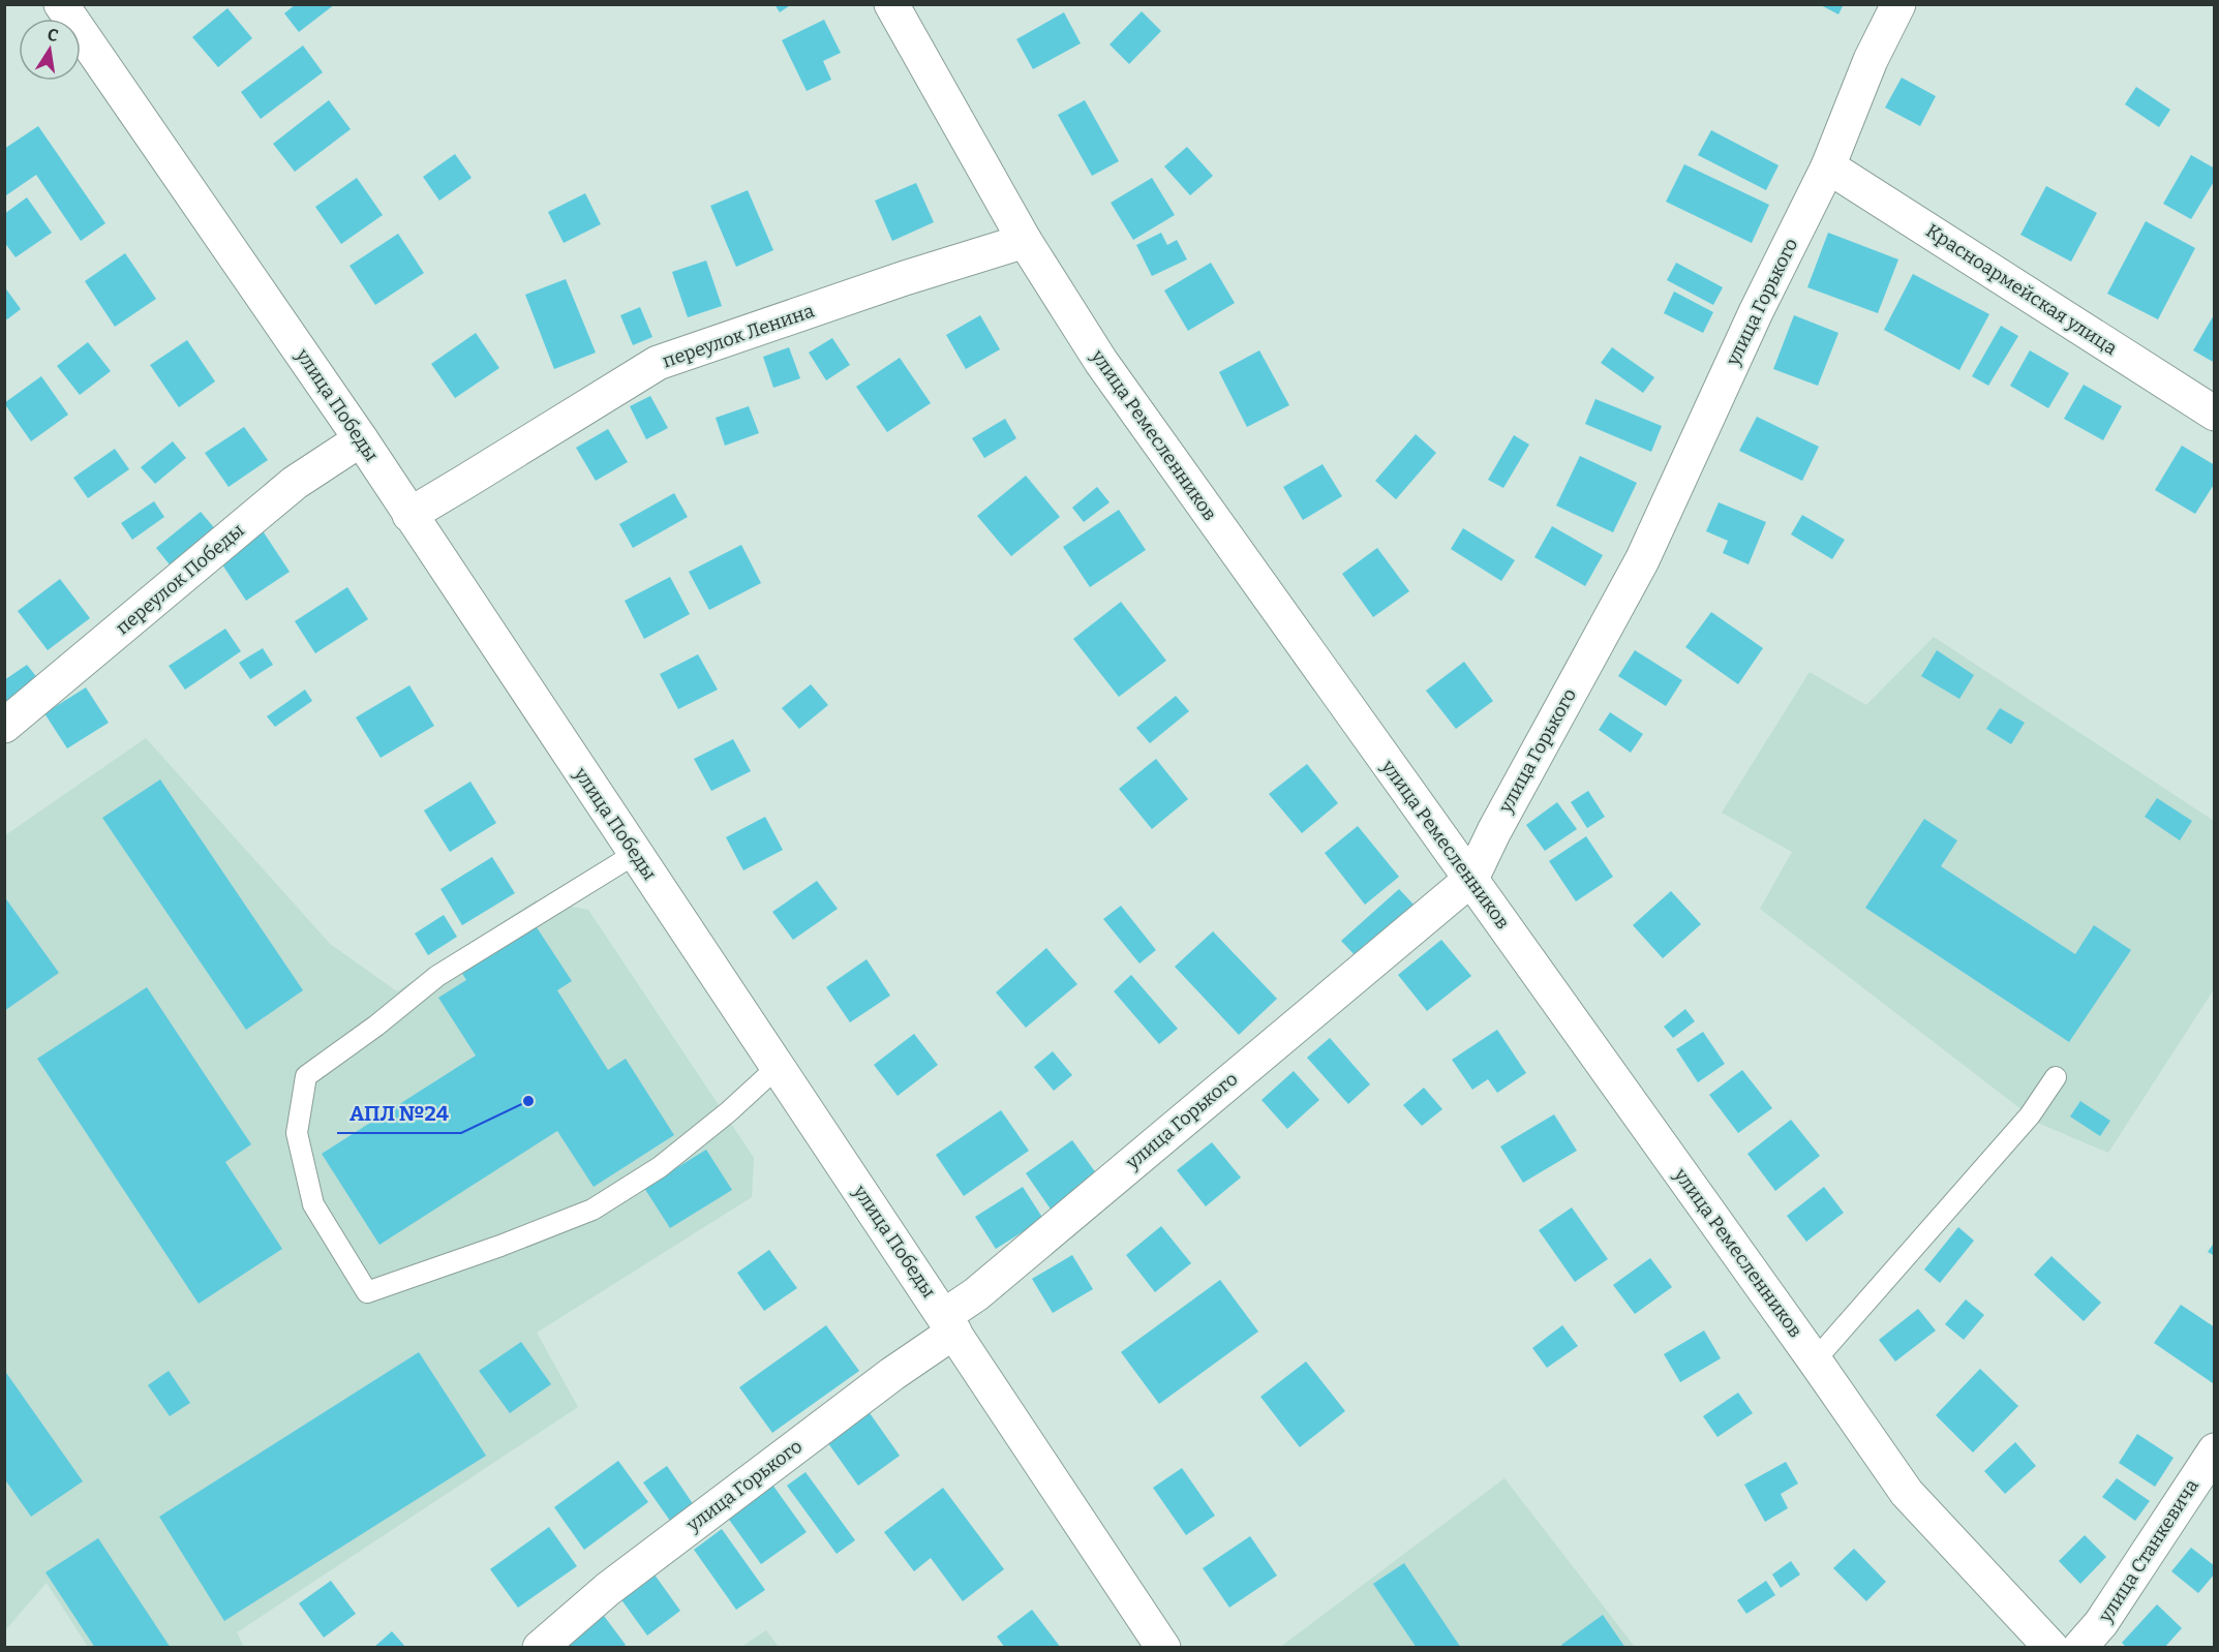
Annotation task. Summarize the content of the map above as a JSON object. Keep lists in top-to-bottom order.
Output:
{
  "streets": {
    "street": [
      "Красноармейская улица",
      "улица Горького",
      "переулок Ленина",
      "улица Победы",
      "улица Ремесленников",
      "переулок Победы",
      "улица Станкевича"
    ]
  },
  "crossings": [
    ["Красноармейская улица", "улица Горького"],
    ["улица Горького", "улица Победы"],
    ["улица Горького", "улица Ремесленников"],
    ["переулок Ленина", "улица Победы"],
    ["переулок Ленина", "улица Ремесленников"],
    ["улица Победы", "переулок Победы"]
  ],
  "places": ["АПЛ №24"],
  "north": "top"
}
